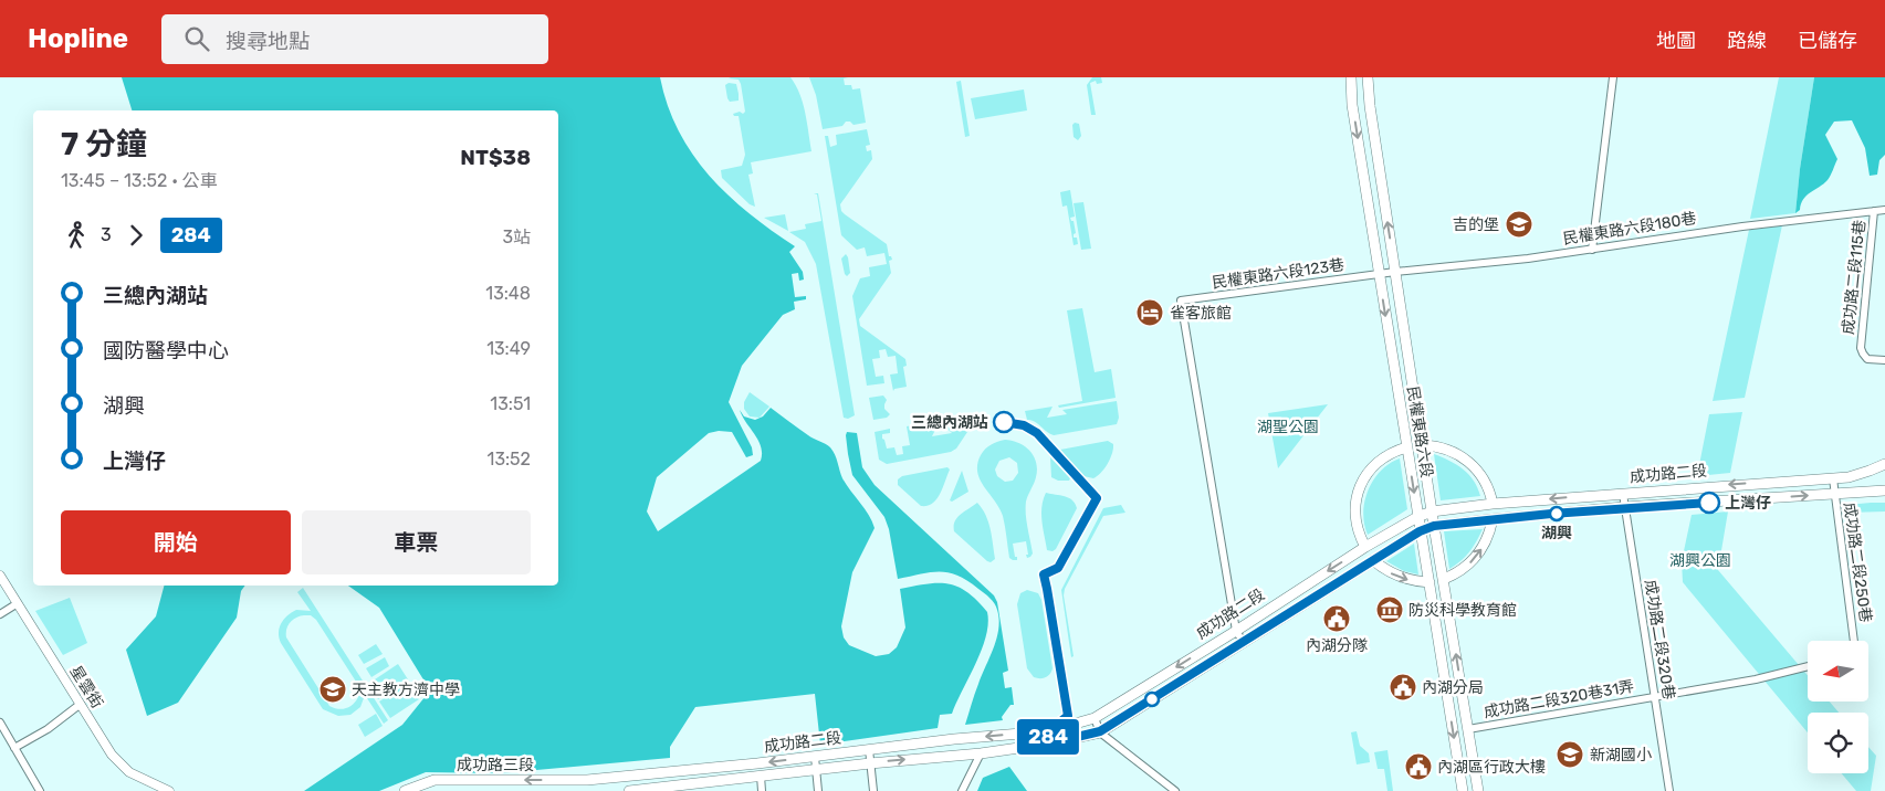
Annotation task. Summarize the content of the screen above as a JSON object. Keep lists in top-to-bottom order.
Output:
{
  "streets": {
    "main road": ["民權東路六段", "成功路二段", "成功路三段"],
    "street": [
      "民權東路六段180巷",
      "民權東路六段123巷",
      "成功路二段115巷",
      "成功路二段250巷",
      "成功路二段320巷",
      "星雲街",
      "成功路二段320巷31弄"
    ]
  },
  "crossings": [
    ["民權東路六段180巷", "民權東路六段123巷"],
    ["民權東路六段180巷", "成功路二段115巷"],
    ["民權東路六段180巷", "民權東路六段"],
    ["民權東路六段123巷", "民權東路六段"],
    ["民權東路六段123巷", "成功路二段"],
    ["民權東路六段", "成功路二段"],
    ["民權東路六段", "成功路二段320巷31弄"],
    ["成功路二段", "成功路二段250巷"],
    ["成功路二段", "成功路二段320巷"],
    ["成功路二段", "成功路三段"],
    ["成功路二段320巷", "成功路二段320巷31弄"]
  ],
  "one_way": ["成功路三段"],
  "parks": ["湖聖公園", "湖興公園"],
  "places": {
    "school or university": ["吉的堡", "天主教方濟中學", "新湖國小"],
    "hotel": ["雀客旅館"],
    "other": ["三總內湖站", "上灣仔", "湖興"],
    "museum": ["防災科學教育館"],
    "public building": ["內湖分隊", "內湖分局", "內湖區行政大樓"]
  },
  "lines": ["bus line 284"],
  "north": "left",
  "page": {
    "header": "Hopline",
    "search": "搜尋地點",
    "nav": ["地圖", "路線", "已儲存"],
    "on_map": "284",
    "heading": ["7 分鐘", "13:45 – 13:52 · 公車", "NT$38"],
    "legs": ["3", "284", "3站"],
    "list": [
      {
        "name": "三總內湖站",
        "value": "13:48"
      },
      {
        "name": "國防醫學中心",
        "value": "13:49"
      },
      {
        "name": "湖興",
        "value": "13:51"
      },
      {
        "name": "上灣仔",
        "value": "13:52"
      }
    ],
    "buttons": ["開始", "車票"]
  }
}
